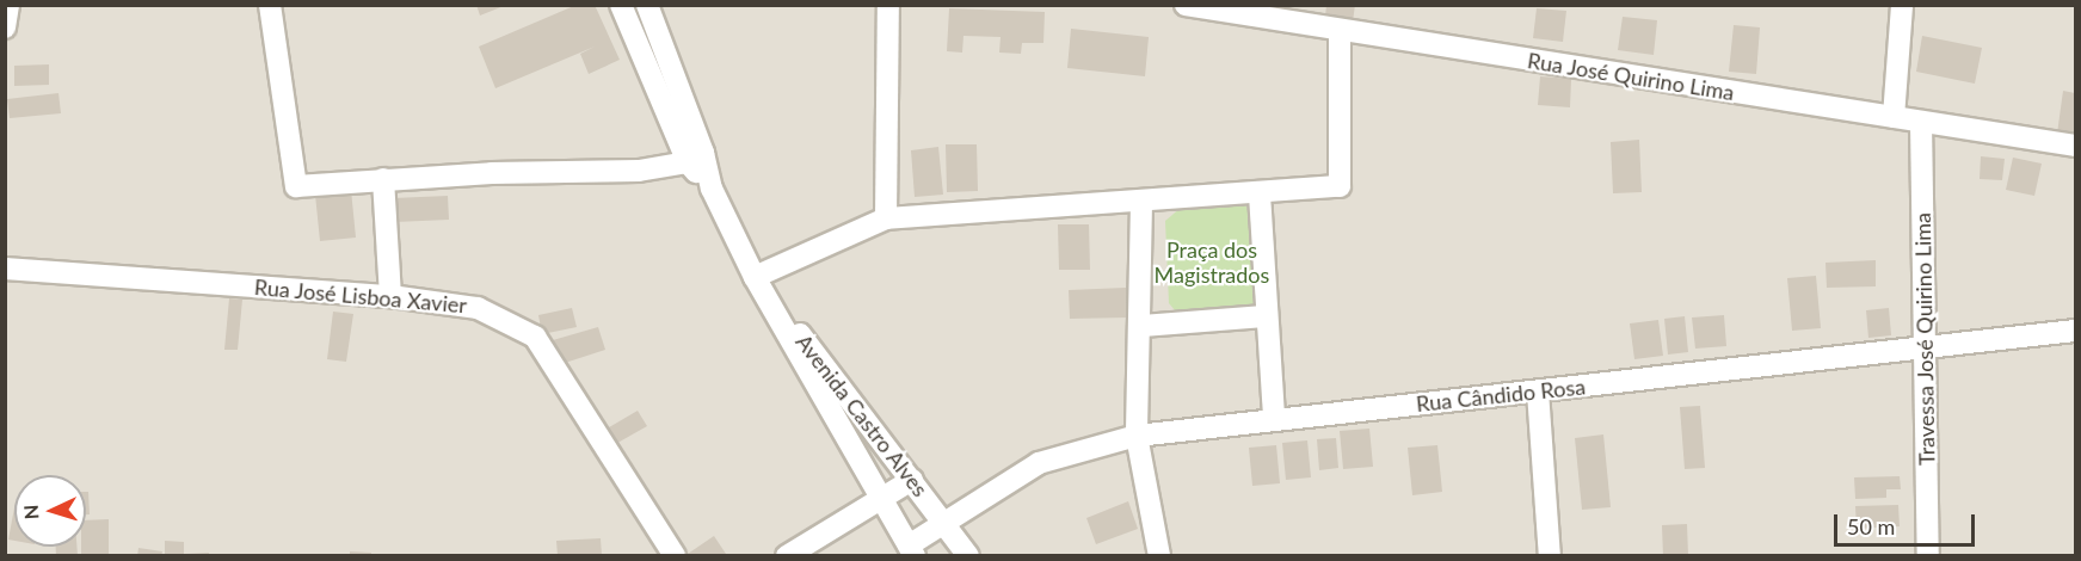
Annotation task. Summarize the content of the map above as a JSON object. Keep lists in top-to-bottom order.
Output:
{
  "streets": {
    "street": [
      "Rua José Quirino Lima",
      "Rua José Lisboa Xavier",
      "Travessa José Quirino Lima",
      "Rua Cândido Rosa",
      "Avenida Castro Alves"
    ]
  },
  "crossings": [
    ["Rua José Quirino Lima", "Travessa José Quirino Lima"],
    ["Travessa José Quirino Lima", "Rua Cândido Rosa"],
    ["Rua Cândido Rosa", "Avenida Castro Alves"]
  ],
  "parks": ["Praça dos Magistrados"],
  "scale_bar": "50 m",
  "north": "left"
}
